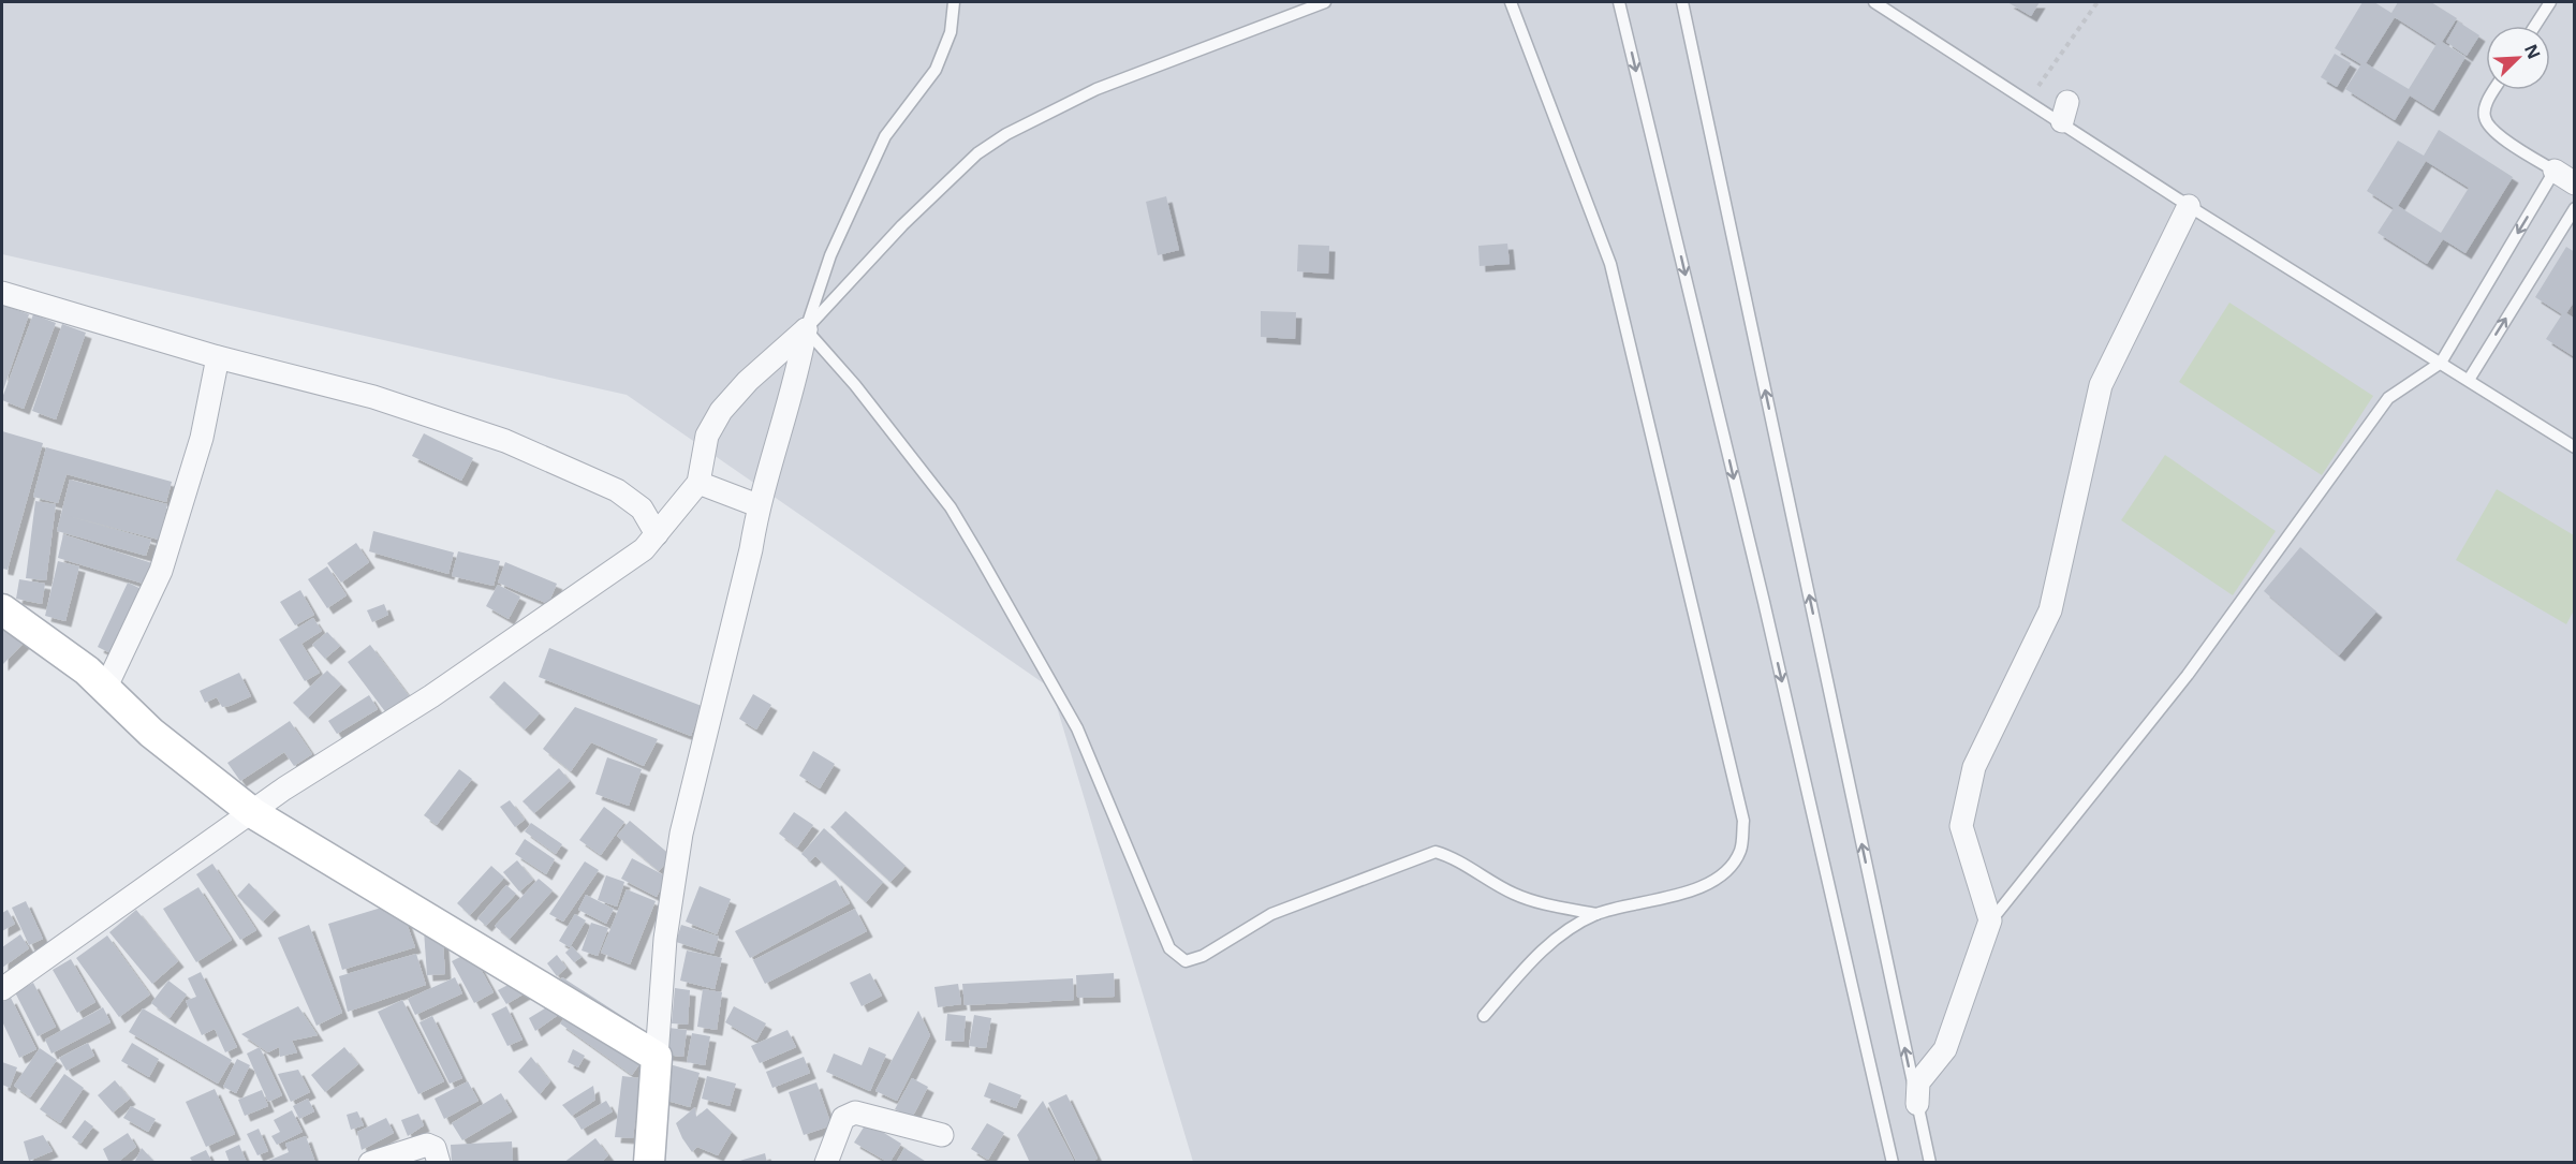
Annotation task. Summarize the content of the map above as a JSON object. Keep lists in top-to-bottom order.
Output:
{
  "north": "top right"
}
